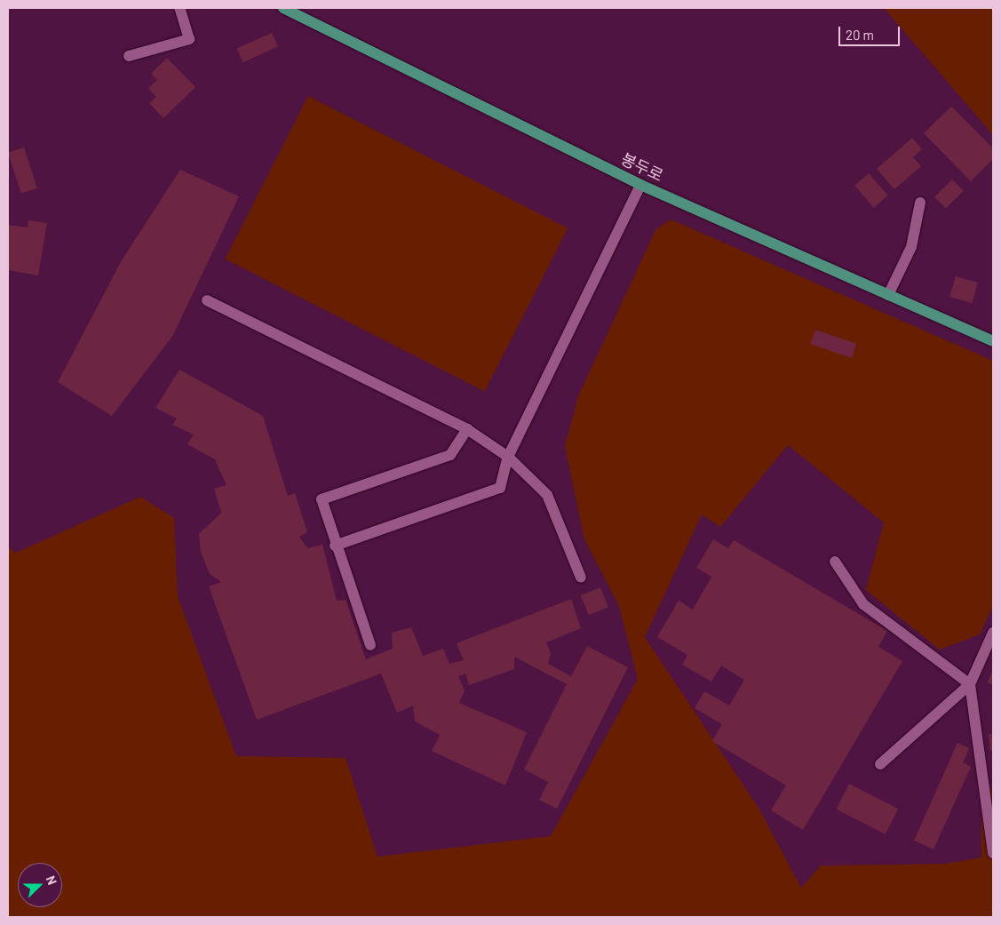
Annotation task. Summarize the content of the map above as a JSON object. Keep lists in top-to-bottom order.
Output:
{
  "streets": {
    "main road": ["봉두로"]
  },
  "scale_bar": "20 m",
  "north": "right"
}
